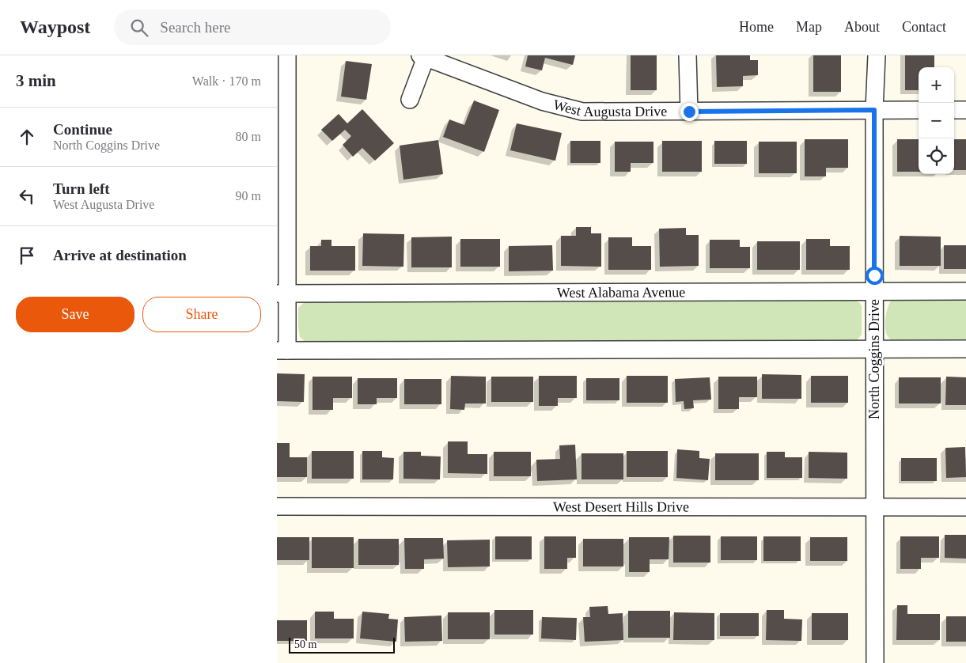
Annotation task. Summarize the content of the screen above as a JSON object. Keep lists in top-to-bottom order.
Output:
{
  "streets": {
    "street": [
      "West Augusta Drive",
      "West Alabama Avenue",
      "North Coggins Drive",
      "West Desert Hills Drive"
    ]
  },
  "crossings": [
    ["West Augusta Drive", "North Coggins Drive"],
    ["West Alabama Avenue", "North Coggins Drive"],
    ["North Coggins Drive", "West Desert Hills Drive"]
  ],
  "scale_bar": "50 m",
  "page": {
    "header": "Waypost",
    "search": "Search here",
    "nav": [
      "Home",
      "Map",
      "About",
      "Contact"
    ],
    "heading": ["3 min", "Walk · 170 m"],
    "map_buttons": ["+", "−"],
    "list": [
      ["Continue", "North Coggins Drive", "80 m"],
      ["Turn left", "West Augusta Drive", "90 m"],
      "Arrive at destination"
    ],
    "buttons": ["Save", "Share"],
    "scale": "50 m"
  }
}
